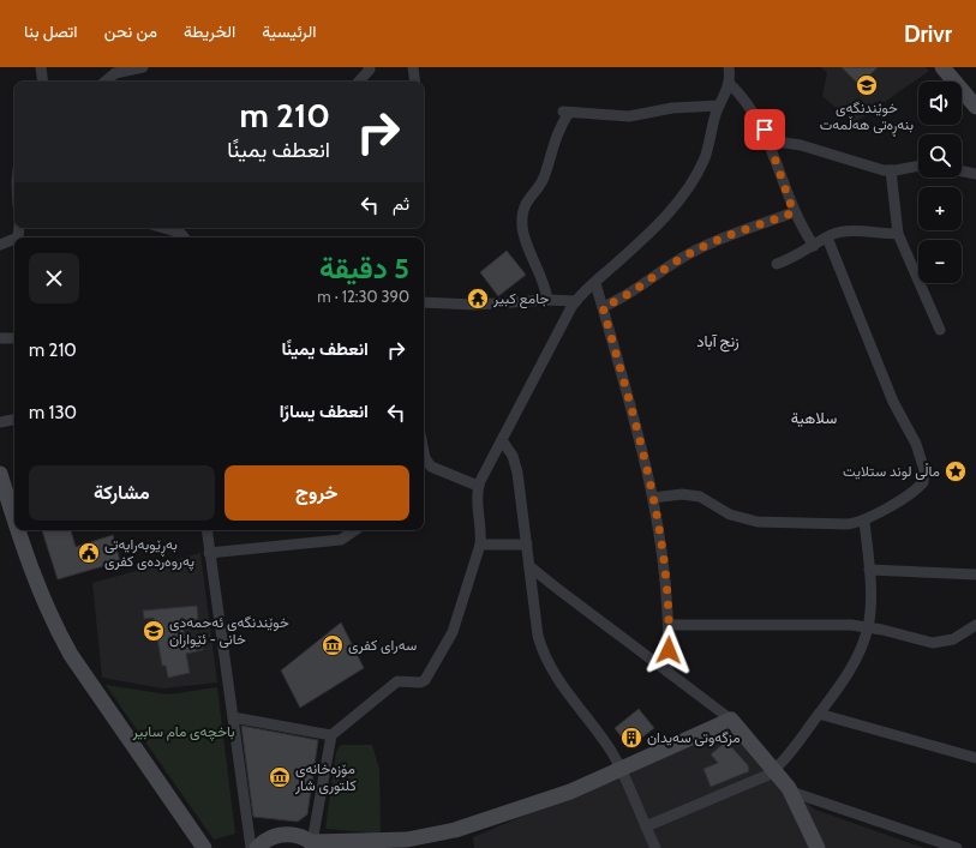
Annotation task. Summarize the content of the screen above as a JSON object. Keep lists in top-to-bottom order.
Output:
{
  "districts": ["زنج آباد", "سلاهية"],
  "parks": ["باخچەی مام سابیر"],
  "places": {
    "school or university": ["خوێندنگەی بنەڕەتی هەڵمەت", "خوێندنگەی ئەحمەدی خانی - ئێواران"],
    "temple": ["جامع كبير"],
    "place": ["ماڵی لوند ستلایت"],
    "public building": ["بەڕێوبەرایەتی پەروەردەی کفری"],
    "museum": ["سەرای کفری", "مۆزەخانەی کلتوری شار"],
    "building": ["مزگەوتی سەیدان"]
  },
  "page": {
    "header": "Drivr",
    "nav": [
      "الرئيسية",
      "الخريطة",
      "من نحن",
      "اتصل بنا"
    ],
    "map_buttons": ["+", "−"],
    "turn": ["210 m", "انعطف يمينًا"],
    "then": "ثم",
    "heading": ["5 دقيقة", "390 m · 12:30"],
    "list": [
      {
        "name": "انعطف يمينًا",
        "value": "210 m"
      },
      {
        "name": "انعطف يسارًا",
        "value": "130 m"
      }
    ],
    "buttons": ["خروج", "مشاركة"]
  }
}
